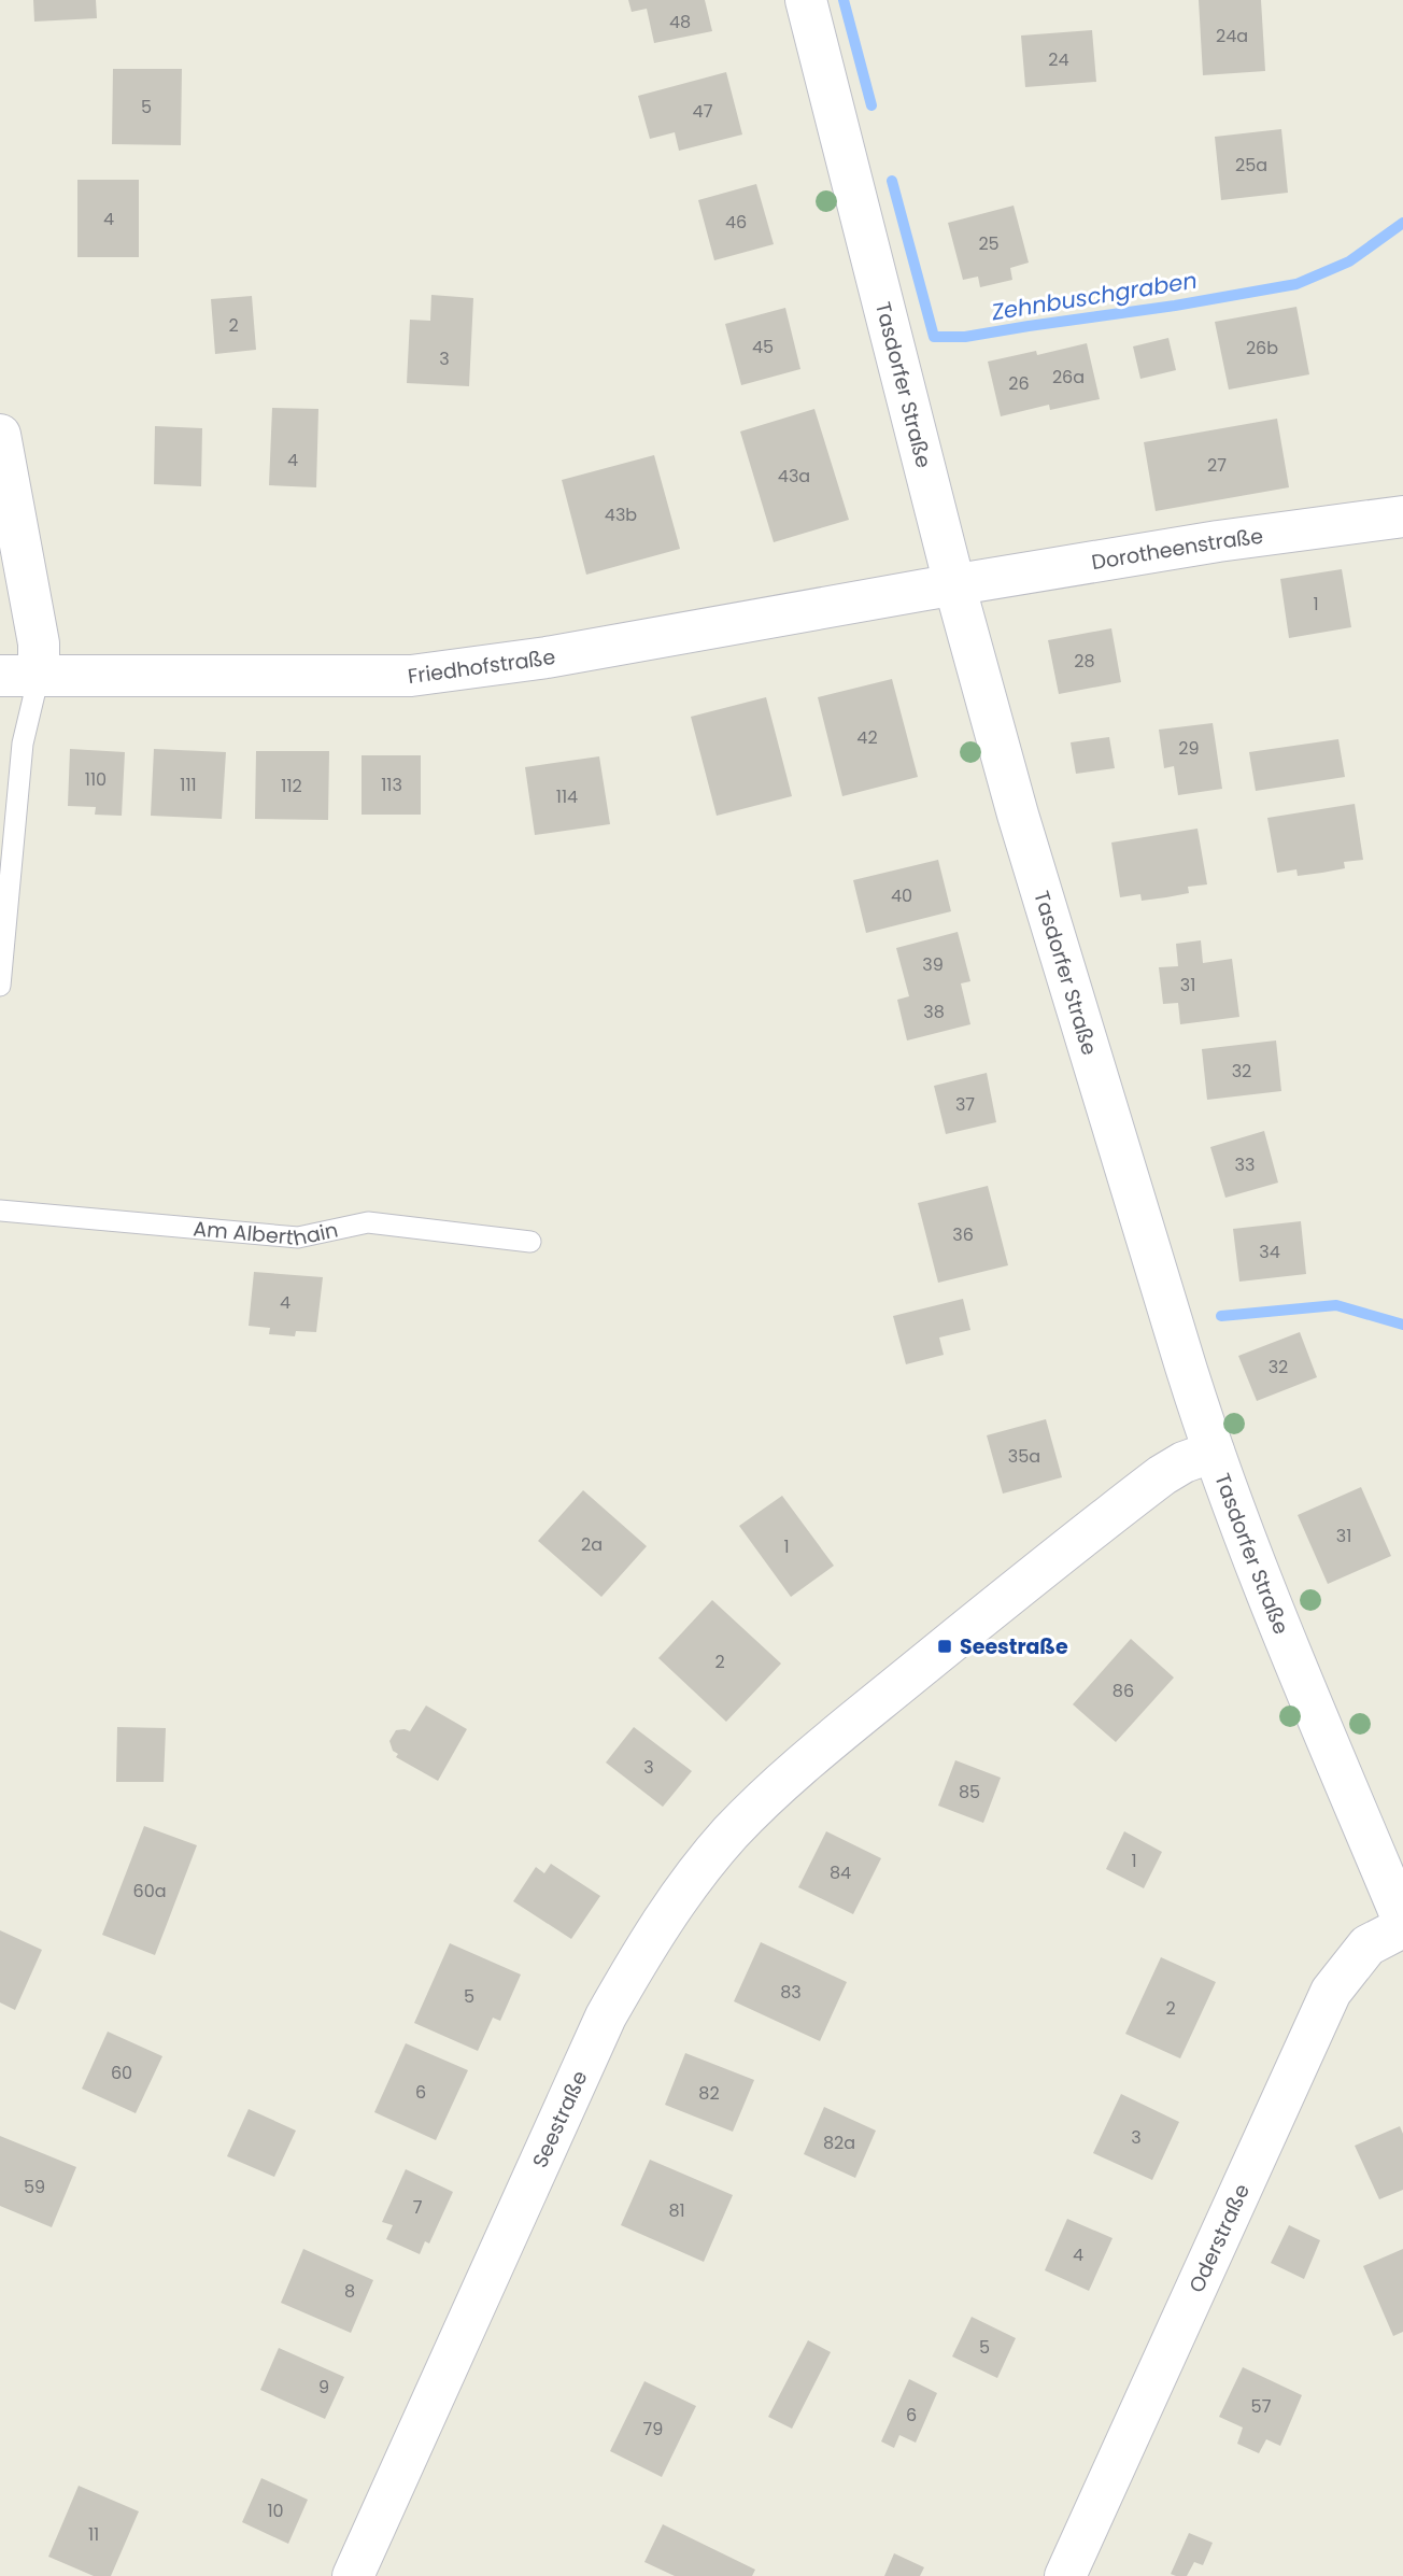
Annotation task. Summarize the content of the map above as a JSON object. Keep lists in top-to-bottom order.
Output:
{
  "streets": {
    "street": [
      "Tasdorfer Straße",
      "Dorotheenstraße",
      "Friedhofstraße",
      "Seestraße",
      "Oderstraße"
    ],
    "lane": ["Am Alberthain"]
  },
  "crossings": [
    ["Tasdorfer Straße", "Dorotheenstraße"],
    ["Tasdorfer Straße", "Friedhofstraße"],
    ["Tasdorfer Straße", "Seestraße"],
    ["Dorotheenstraße", "Friedhofstraße"]
  ],
  "water": ["Zehnbuschgraben"],
  "places": {
    "transit": ["Seestraße"]
  },
  "house_numbers": [
    "48",
    "24a",
    "24",
    "5",
    "47",
    "25a",
    "4",
    "46",
    "25",
    "2",
    "45",
    "26b",
    "3",
    "26a",
    "26",
    "4",
    "27",
    "43a",
    "43b",
    "1",
    "28",
    "42",
    "29",
    "110",
    "111",
    "113",
    "112",
    "114",
    "40",
    "39",
    "31",
    "38",
    "32",
    "37",
    "33",
    "36",
    "34",
    "4",
    "32",
    "35a",
    "31",
    "2a",
    "1",
    "2",
    "86",
    "3",
    "85",
    "1",
    "84",
    "60a",
    "83",
    "5",
    "2",
    "60",
    "6",
    "82",
    "3",
    "82a",
    "59",
    "7",
    "81",
    "4",
    "8",
    "5",
    "9",
    "57",
    "6",
    "79",
    "10",
    "11"
  ]
}
